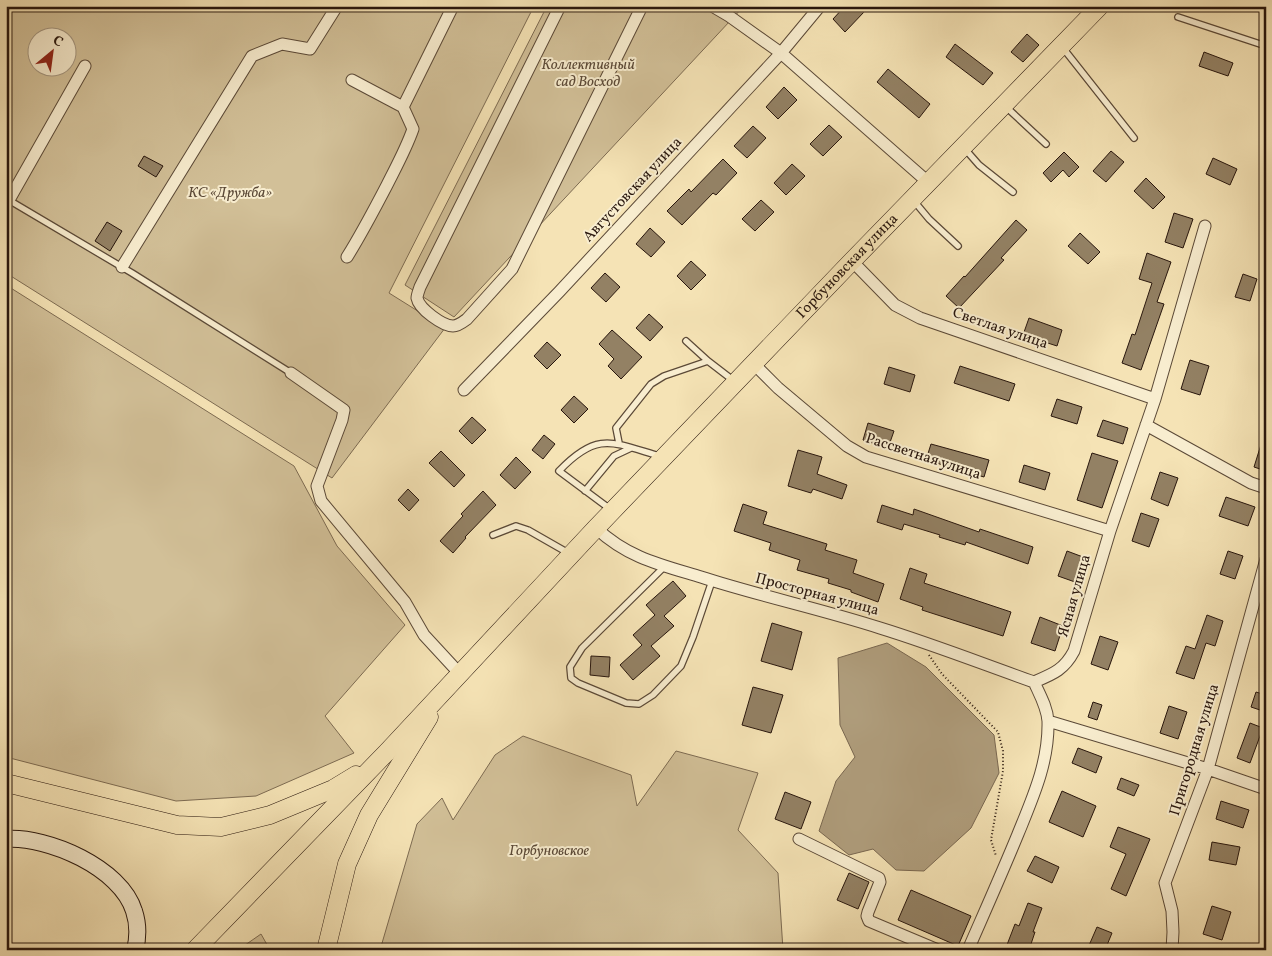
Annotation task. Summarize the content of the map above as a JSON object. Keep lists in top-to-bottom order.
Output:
{
  "streets": {
    "main road": ["Горбуновская улица"],
    "street": [
      "Августовская улица",
      "Светлая улица",
      "Рассветная улица",
      "Просторная улица",
      "Ясная улица",
      "Пригородная улица"
    ]
  },
  "crossings": [
    ["Горбуновская улица", "Светлая улица"],
    ["Горбуновская улица", "Рассветная улица"],
    ["Горбуновская улица", "Просторная улица"],
    ["Светлая улица", "Ясная улица"],
    ["Рассветная улица", "Ясная улица"],
    ["Просторная улица", "Ясная улица"]
  ],
  "parks": ["Коллективный сад Восход", "КС «Дружба»", "Горбуновское"],
  "north": "top right"
}
